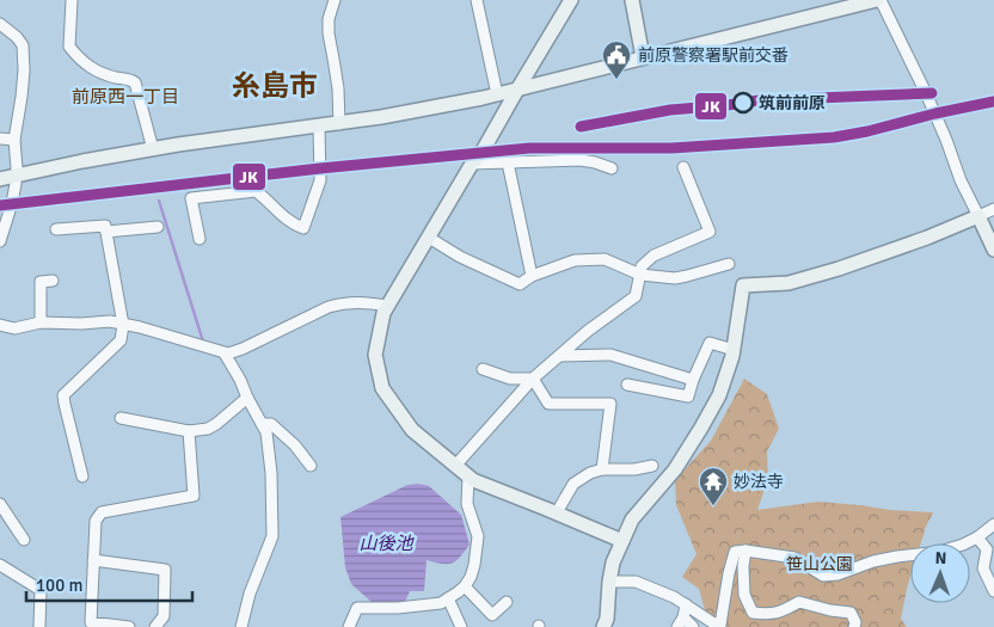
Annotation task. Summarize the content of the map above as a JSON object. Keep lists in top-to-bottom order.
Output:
{
  "districts": ["糸島市", "前原西一丁目"],
  "water": ["山後池"],
  "parks": ["笹山公園"],
  "places": {
    "public building": ["前原警察署駅前交番"],
    "other": ["筑前前原"],
    "temple": ["妙法寺"]
  },
  "lines": ["transit line JK"],
  "scale_bar": "100 m",
  "north": "top"
}
